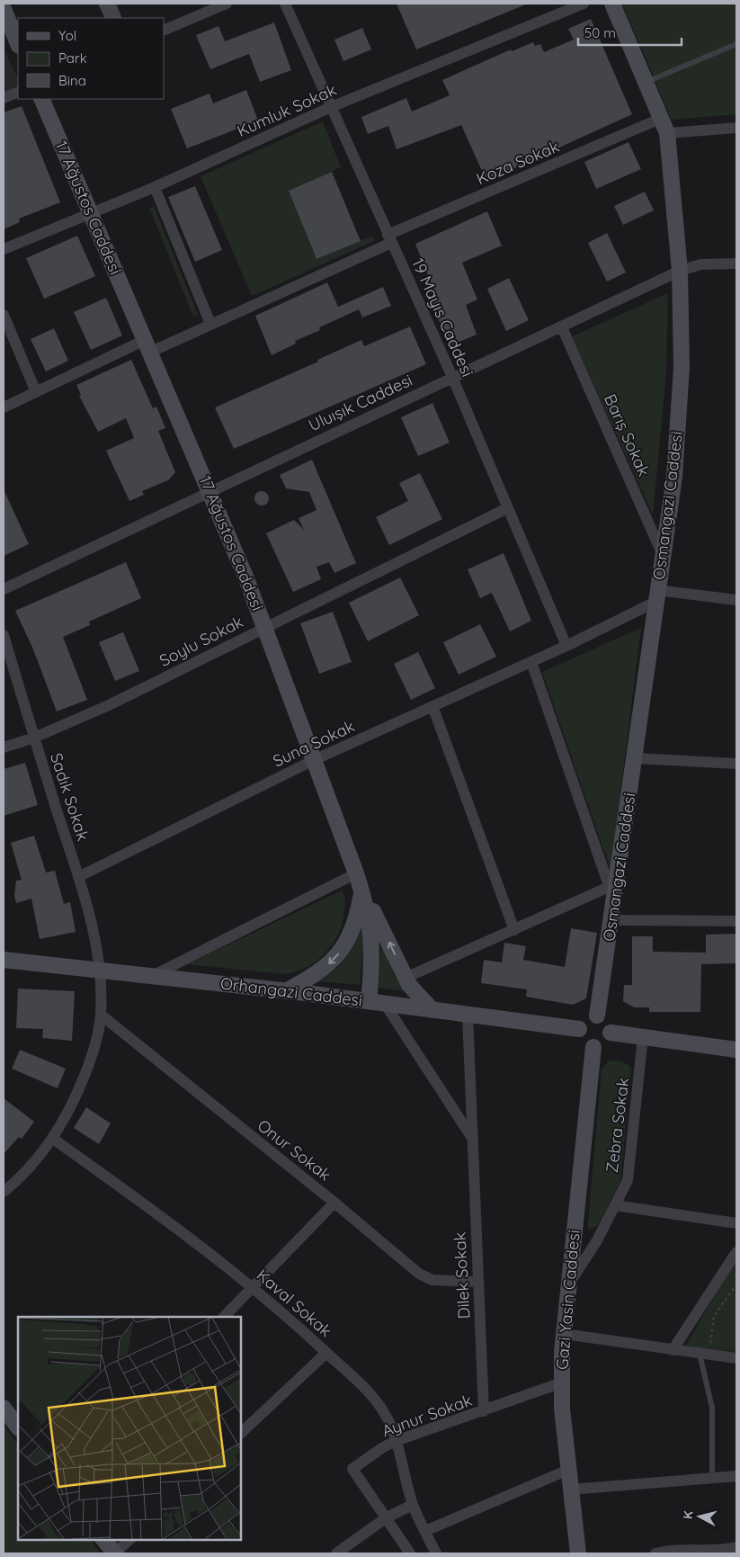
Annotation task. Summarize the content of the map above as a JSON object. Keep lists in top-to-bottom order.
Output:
{
  "streets": {
    "street": [
      "Kumluk Sokak",
      "Koza Sokak",
      "17 Ağustos Caddesi",
      "19 Mayıs Caddesi",
      "Uluışık Caddesi",
      "Barış Sokak",
      "Osmangazi Caddesi",
      "Soylu Sokak",
      "Suna Sokak",
      "Sadık Sokak",
      "Orhangazi Caddesi",
      "Zebra Sokak",
      "Onur Sokak",
      "Dilek Sokak",
      "Gazi Yasin Caddesi",
      "Kaval Sokak",
      "Aynur Sokak"
    ]
  },
  "crossings": [
    ["Kumluk Sokak", "17 Ağustos Caddesi"],
    ["Kumluk Sokak", "19 Mayıs Caddesi"],
    ["Koza Sokak", "17 Ağustos Caddesi"],
    ["Koza Sokak", "19 Mayıs Caddesi"],
    ["Koza Sokak", "Osmangazi Caddesi"],
    ["17 Ağustos Caddesi", "Uluışık Caddesi"],
    ["17 Ağustos Caddesi", "Soylu Sokak"],
    ["17 Ağustos Caddesi", "Suna Sokak"],
    ["17 Ağustos Caddesi", "Orhangazi Caddesi"],
    ["19 Mayıs Caddesi", "Uluışık Caddesi"],
    ["19 Mayıs Caddesi", "Soylu Sokak"],
    ["19 Mayıs Caddesi", "Suna Sokak"],
    ["Uluışık Caddesi", "Barış Sokak"],
    ["Uluışık Caddesi", "Osmangazi Caddesi"],
    ["Barış Sokak", "Osmangazi Caddesi"],
    ["Osmangazi Caddesi", "Suna Sokak"],
    ["Osmangazi Caddesi", "Orhangazi Caddesi"],
    ["Osmangazi Caddesi", "Gazi Yasin Caddesi"],
    ["Soylu Sokak", "Sadık Sokak"],
    ["Suna Sokak", "Sadık Sokak"],
    ["Sadık Sokak", "Orhangazi Caddesi"],
    ["Sadık Sokak", "Onur Sokak"],
    ["Sadık Sokak", "Kaval Sokak"],
    ["Orhangazi Caddesi", "Dilek Sokak"],
    ["Orhangazi Caddesi", "Gazi Yasin Caddesi"],
    ["Zebra Sokak", "Gazi Yasin Caddesi"],
    ["Onur Sokak", "Dilek Sokak"],
    ["Dilek Sokak", "Aynur Sokak"],
    ["Gazi Yasin Caddesi", "Aynur Sokak"],
    ["Kaval Sokak", "Aynur Sokak"]
  ],
  "legend": ["Yol", "Park", "Bina"],
  "scale_bar": "50 m",
  "north": "left"
}
